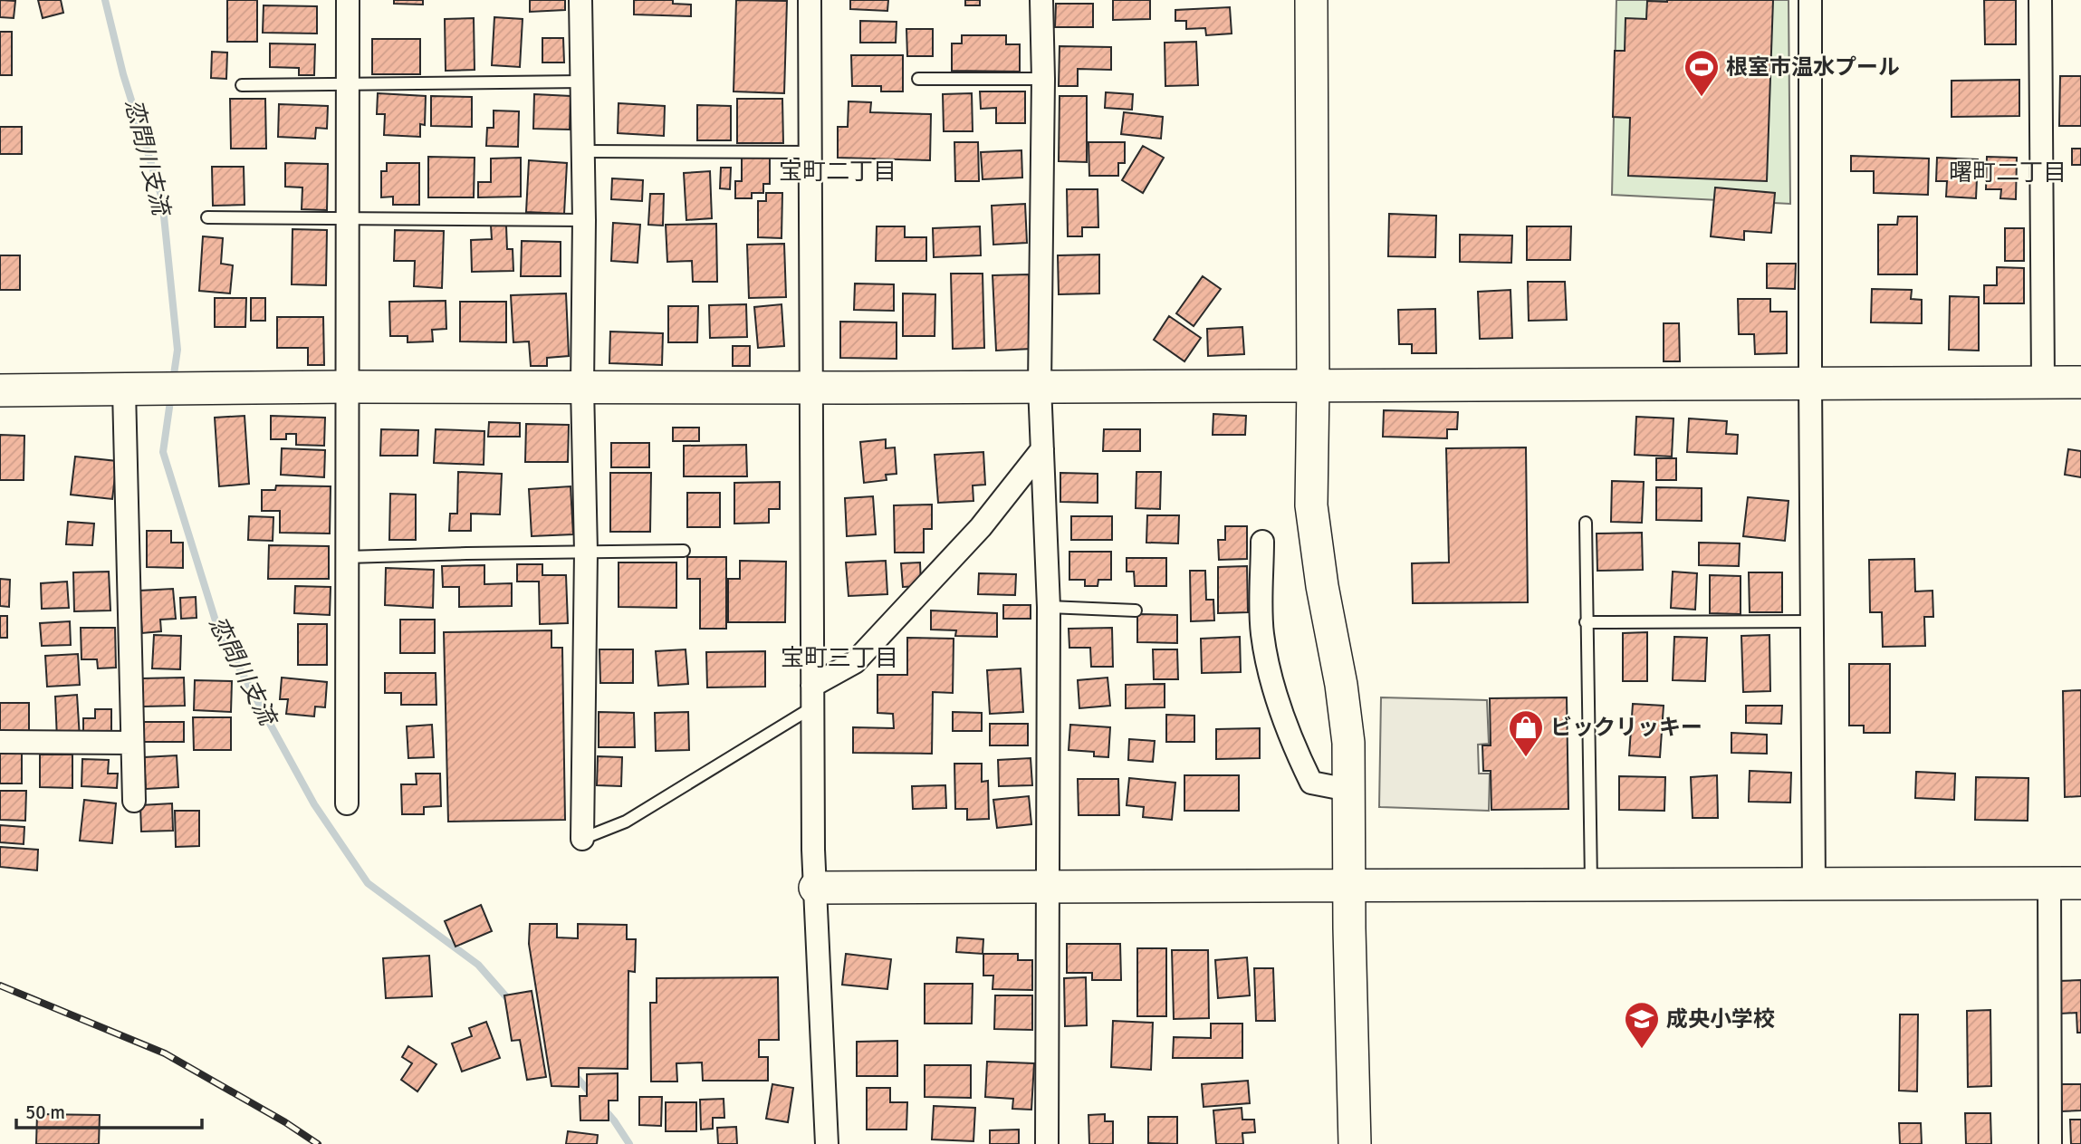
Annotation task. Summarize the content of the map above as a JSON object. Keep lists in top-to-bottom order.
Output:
{
  "districts": ["宝町二丁目", "曙町二丁目", "宝町三丁目"],
  "water": ["恋問川支流"],
  "places": {
    "sports": ["根室市温水プール"],
    "shop": ["ビックリッキー"],
    "school or university": ["成央小学校"]
  },
  "scale_bar": "50 m"
}
